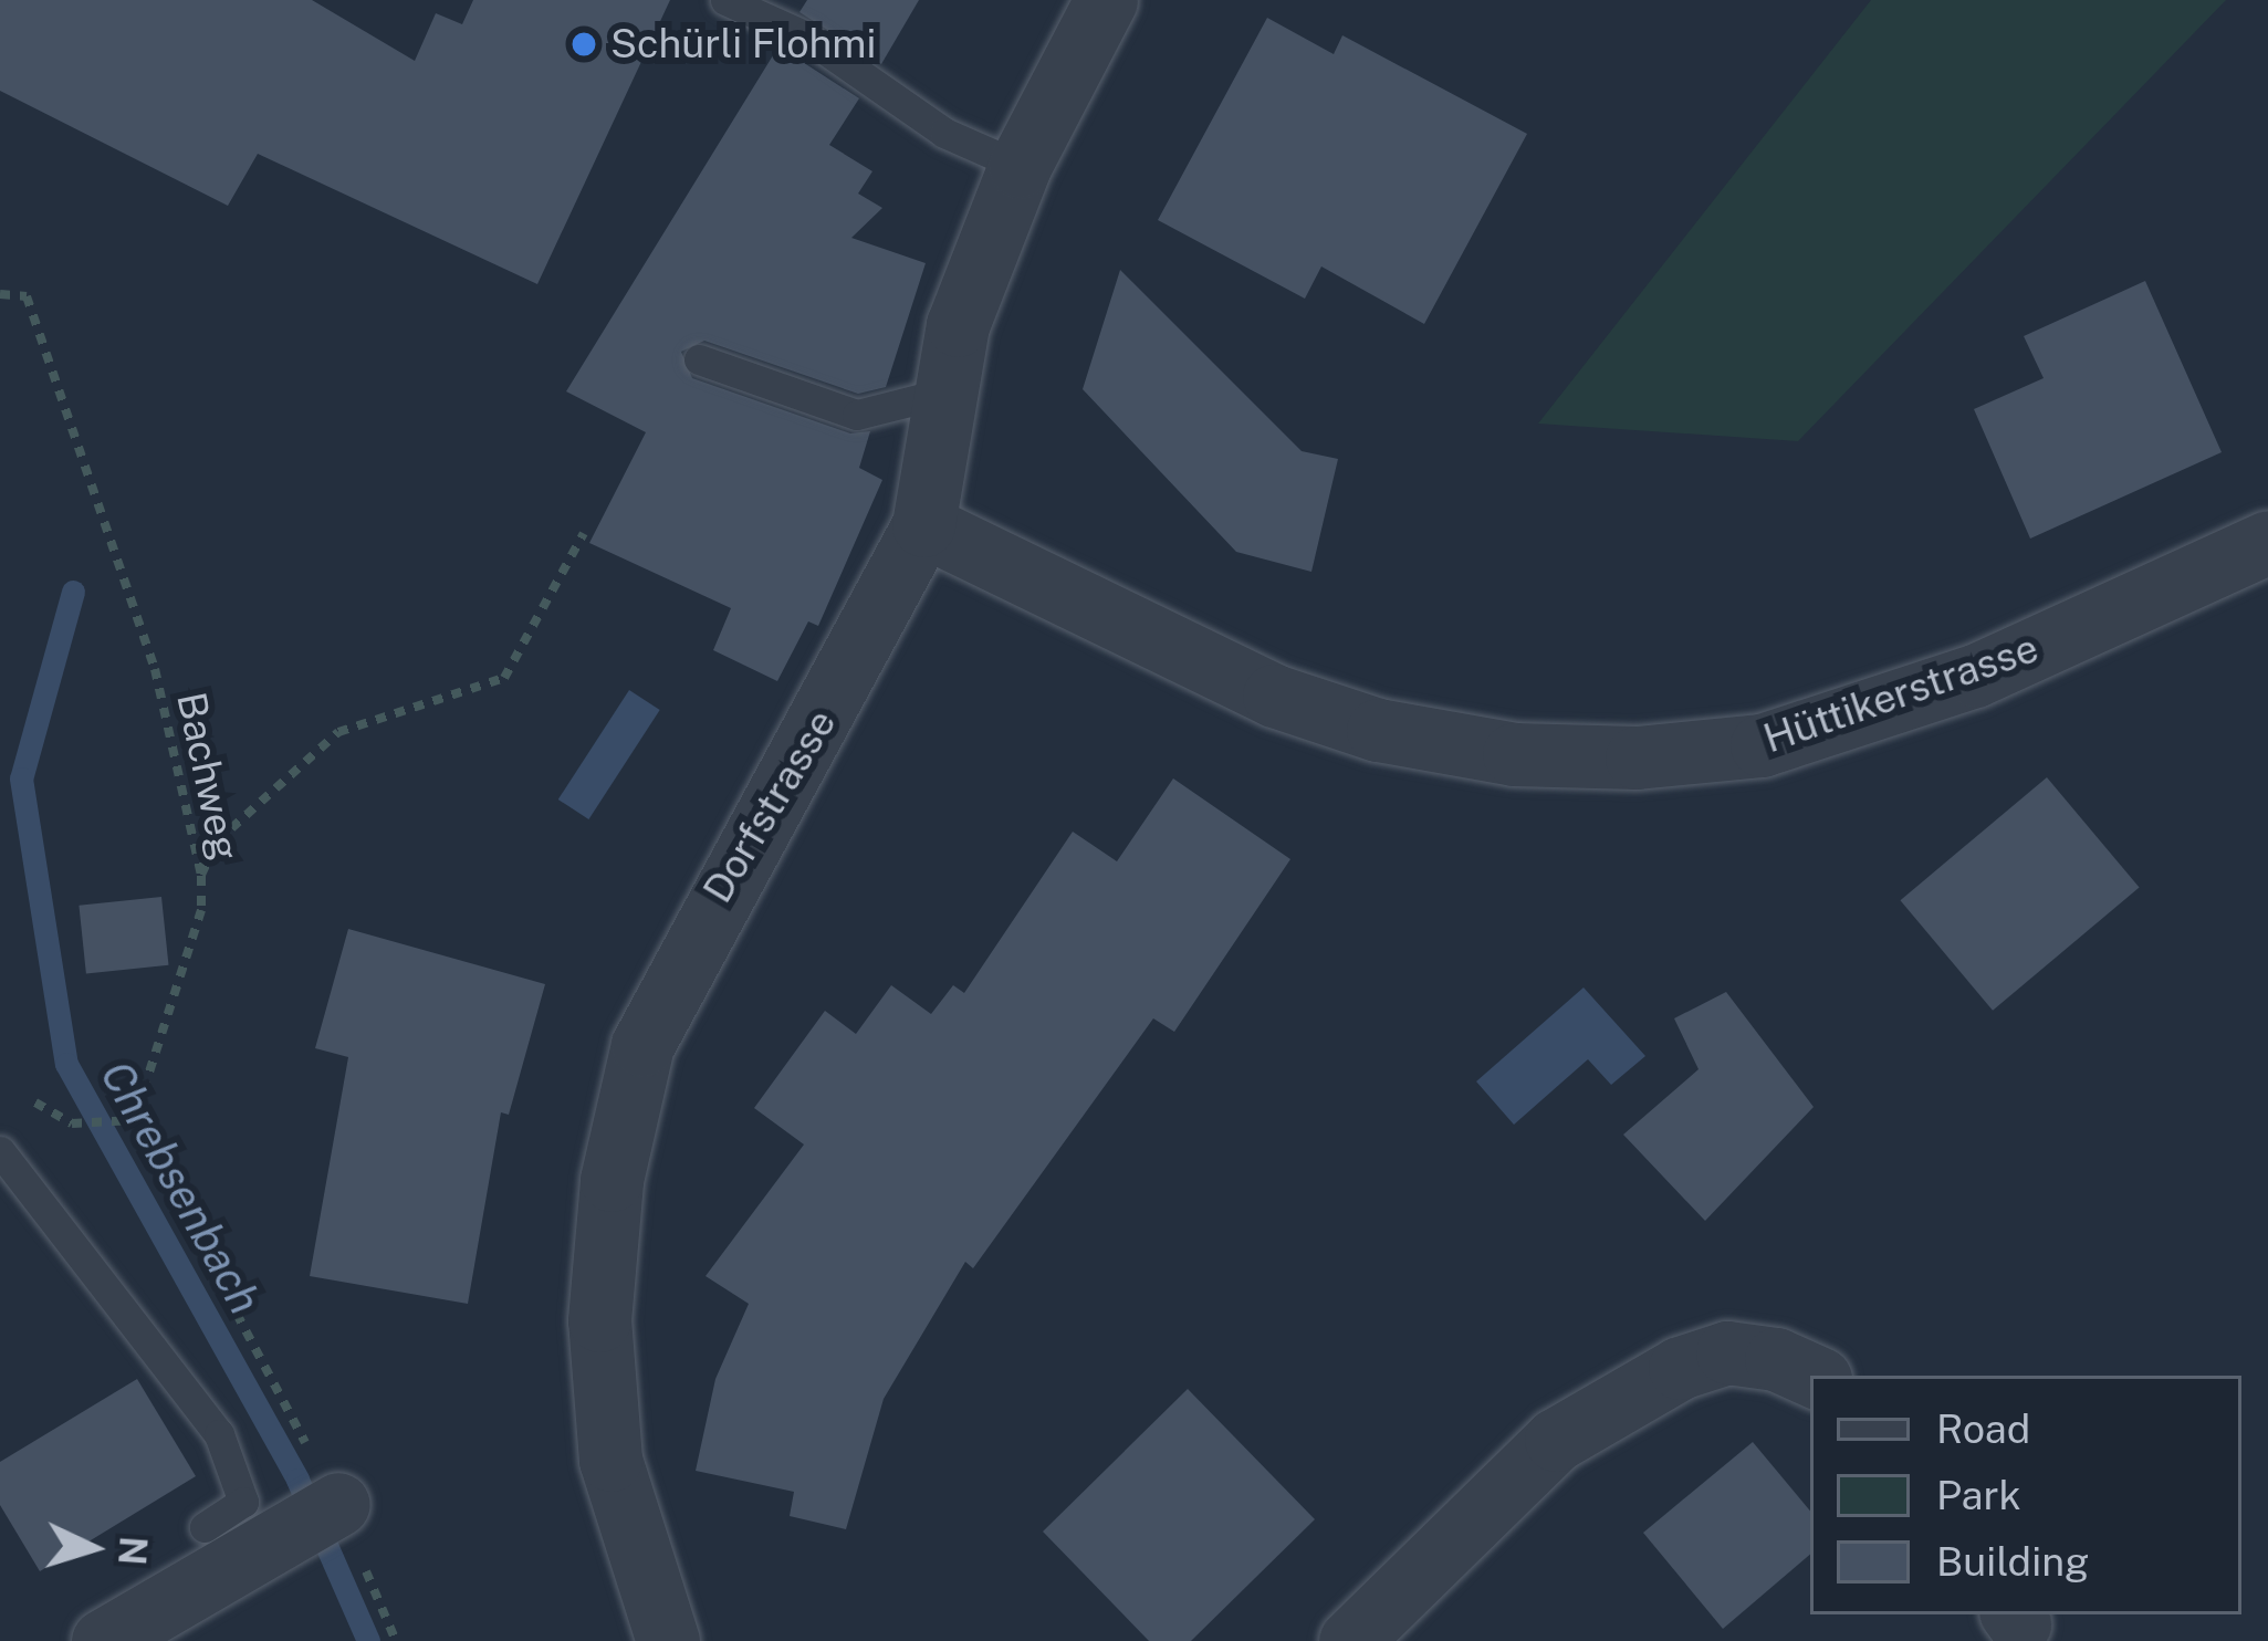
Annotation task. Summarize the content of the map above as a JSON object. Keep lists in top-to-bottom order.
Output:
{
  "streets": {
    "street": ["Hüttikerstrasse", "Dorfstrasse"],
    "path": ["Bachweg"]
  },
  "crossings": [
    ["Hüttikerstrasse", "Dorfstrasse"]
  ],
  "water": ["Chrebsenbach"],
  "places": ["Schürli Flohmi"],
  "legend": ["Road", "Park", "Building"],
  "north": "right"
}
